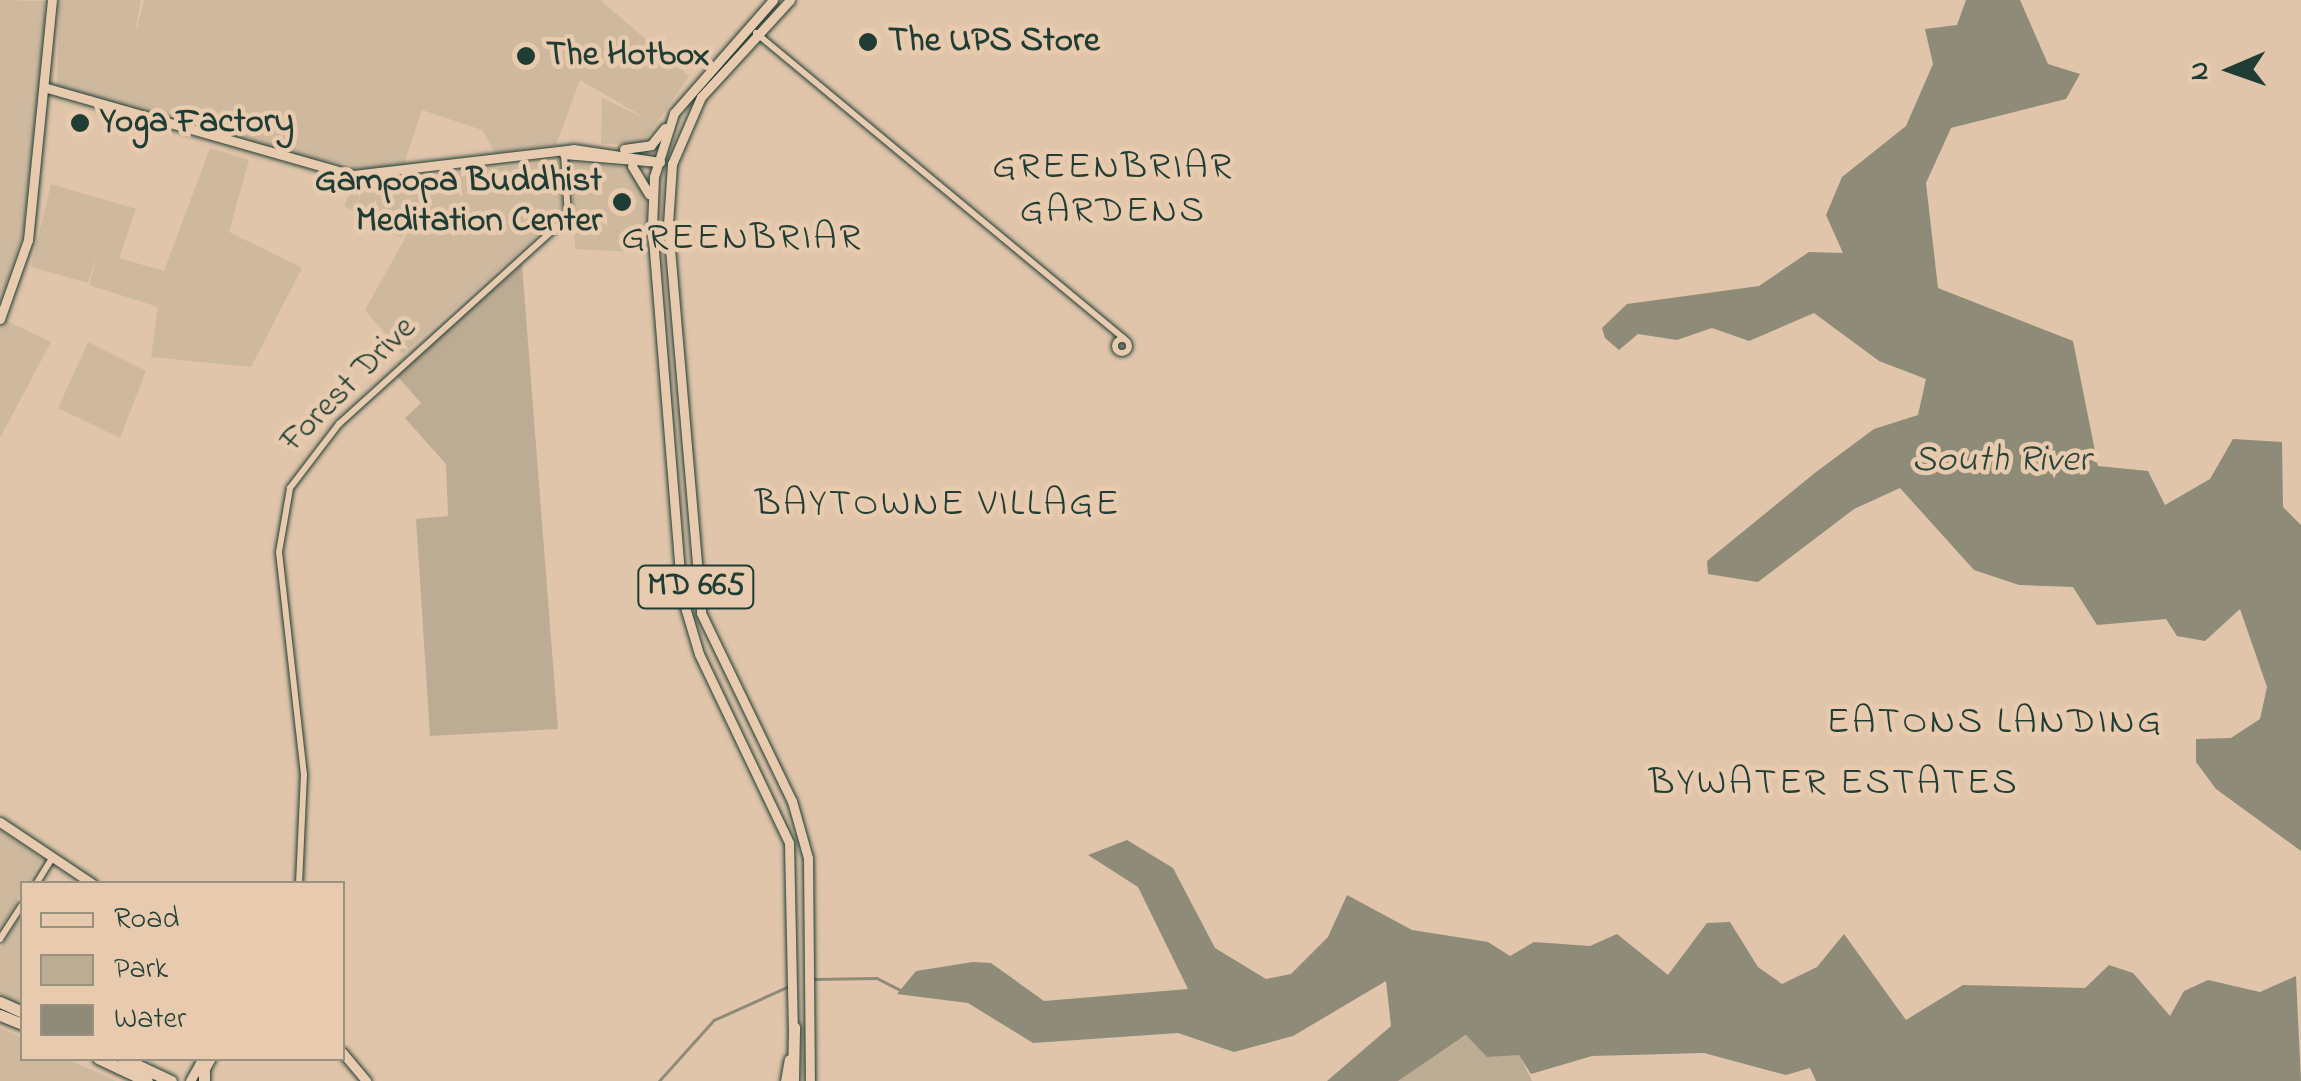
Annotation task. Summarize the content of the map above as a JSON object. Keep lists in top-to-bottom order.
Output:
{
  "streets": {
    "highway": ["MD 665"],
    "street": ["Forest Drive"]
  },
  "districts": [
    "GREENBRIAR GARDENS",
    "GREENBRIAR",
    "BAYTOWNE VILLAGE",
    "EATONS LANDING",
    "BYWATER ESTATES"
  ],
  "water": ["South River"],
  "places": [
    "The UPS Store",
    "The Hotbox",
    "Yoga Factory",
    "Gampopa Buddhist Meditation Center"
  ],
  "legend": ["Road", "Park", "Water"],
  "north": "left"
}
